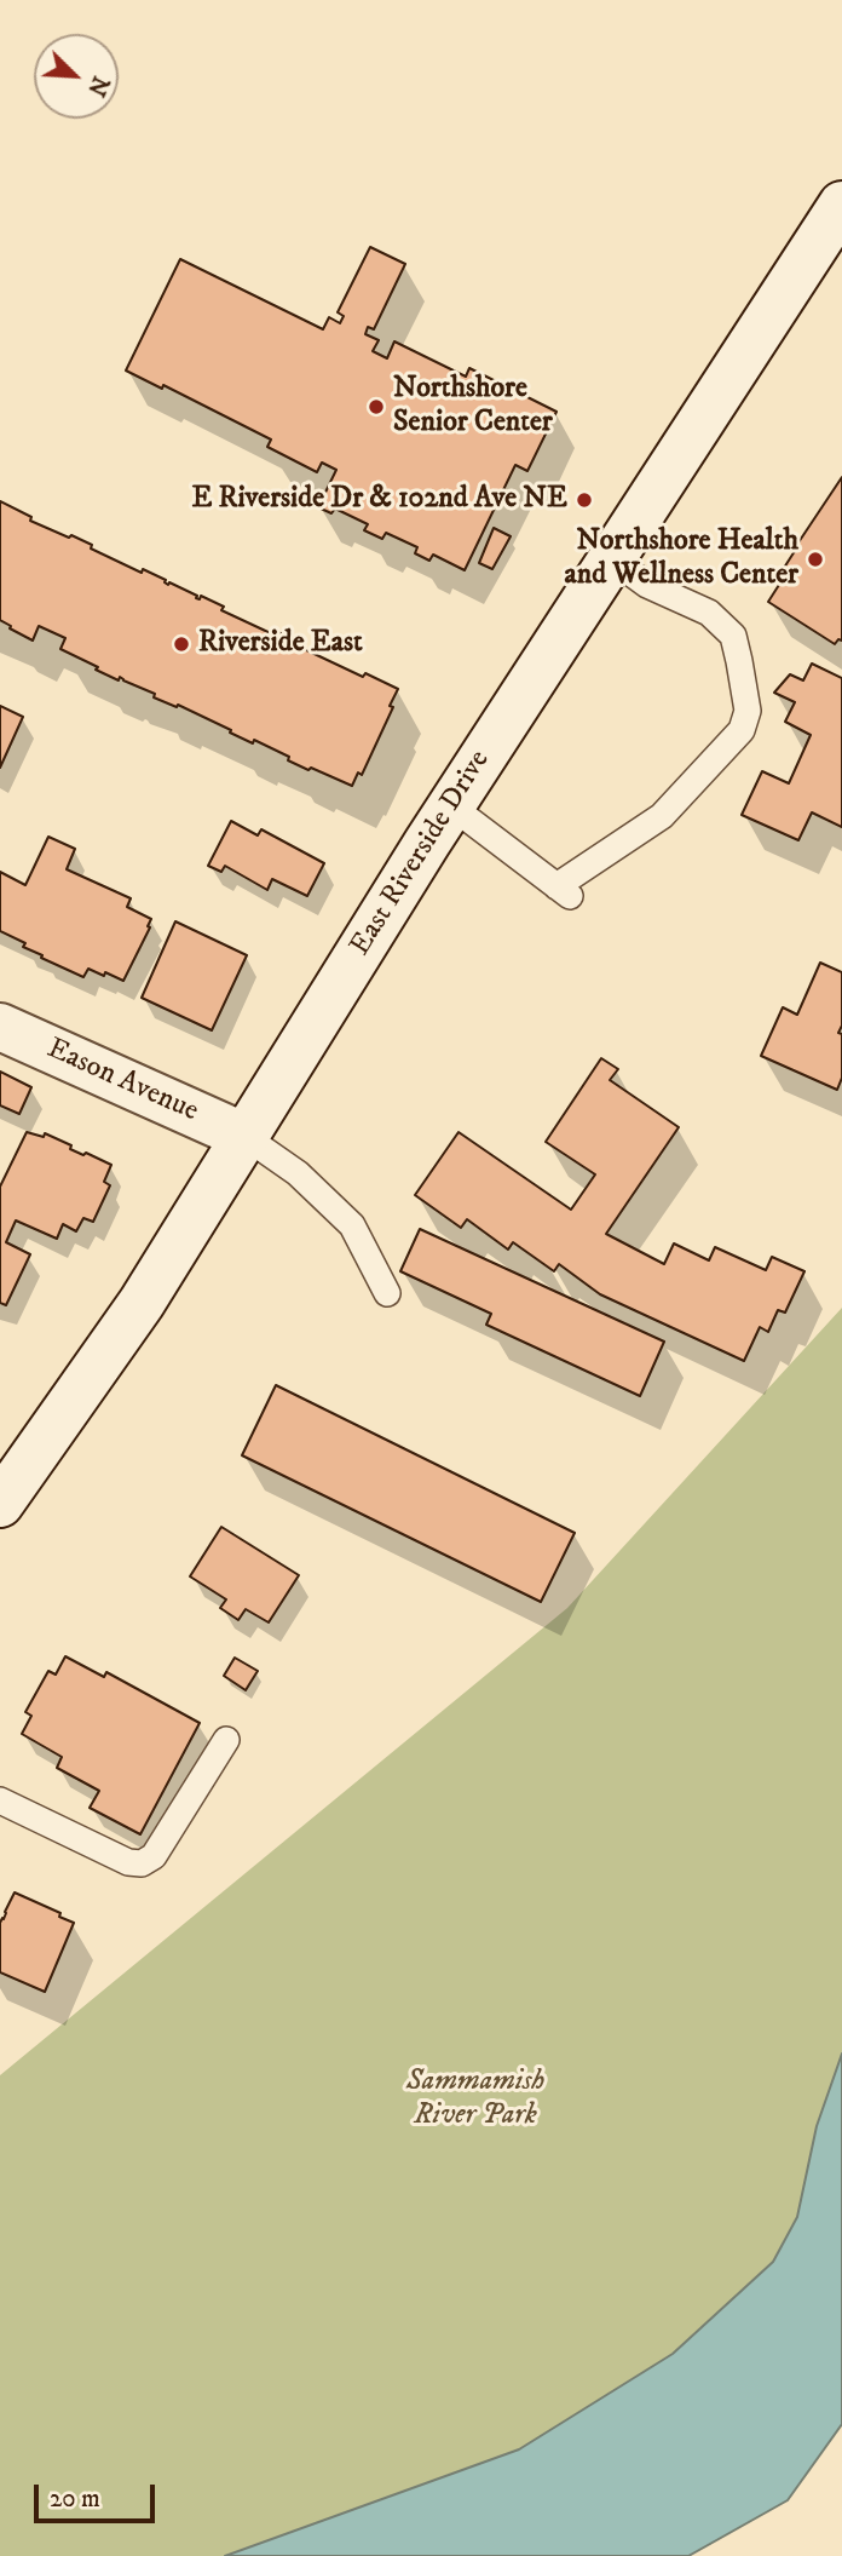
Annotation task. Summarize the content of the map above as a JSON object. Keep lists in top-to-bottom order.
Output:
{
  "streets": {
    "main road": ["East Riverside Drive", "Eason Avenue"]
  },
  "crossings": [
    ["East Riverside Drive", "Eason Avenue"]
  ],
  "parks": ["Sammamish River Park"],
  "places": [
    "Northshore Senior Center",
    "E Riverside Dr & 102nd Ave NE",
    "Northshore Health and Wellness Center",
    "Riverside East"
  ],
  "scale_bar": "20 m",
  "north": "bottom right"
}
